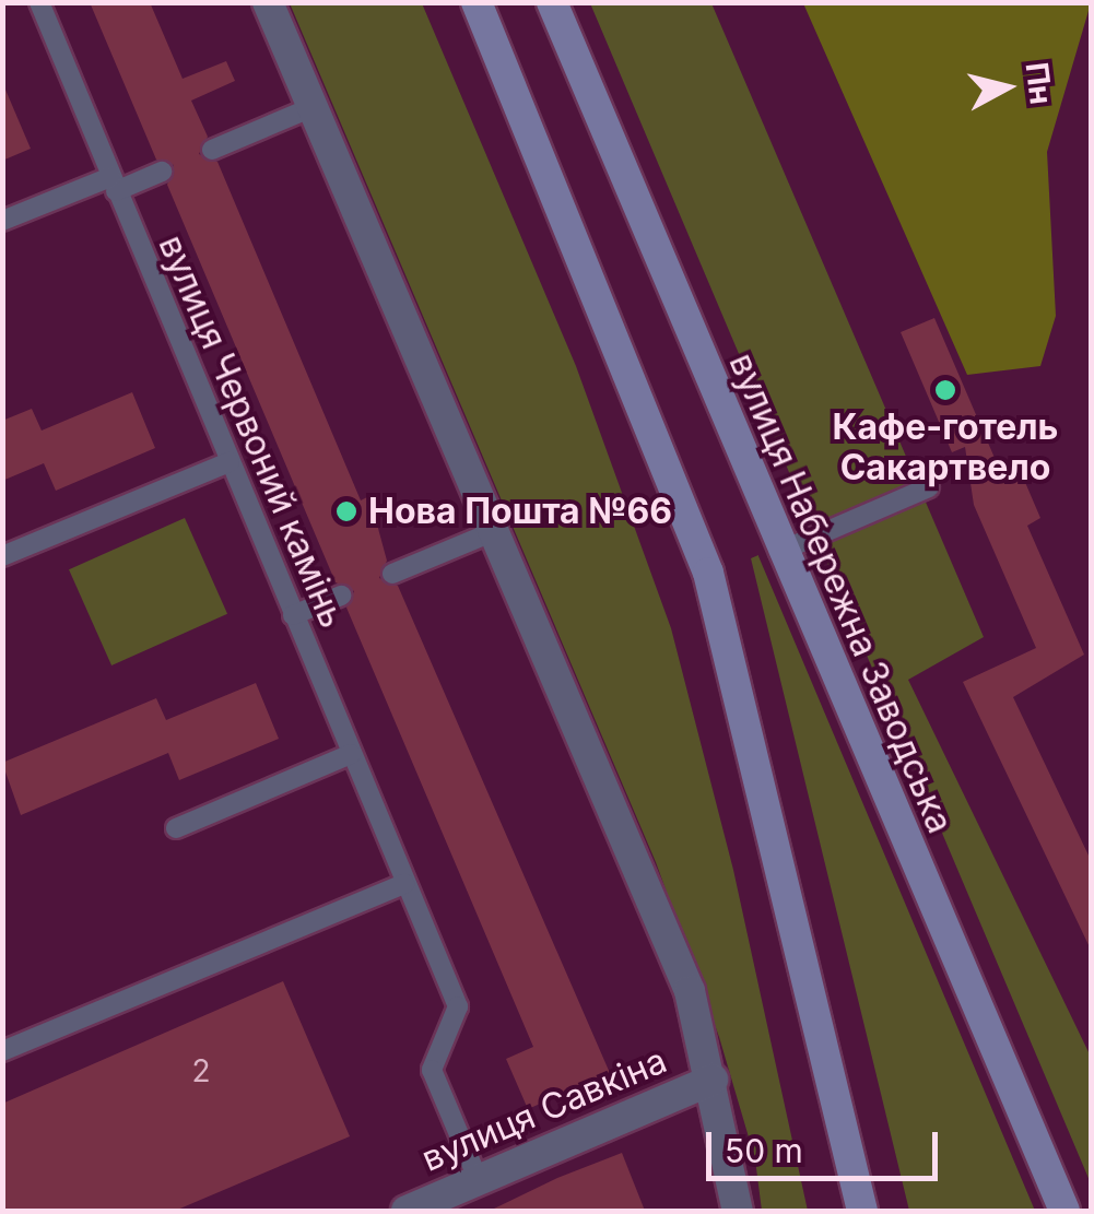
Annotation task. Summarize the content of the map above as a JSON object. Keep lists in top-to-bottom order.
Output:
{
  "streets": {
    "main road": ["вулиця Набережна Заводська"],
    "street": ["вулиця Савкіна"],
    "lane": ["вулиця Червоний камінь"]
  },
  "crossings": [
    ["вулиця Червоний камінь", "вулиця Савкіна"]
  ],
  "places": ["Кафе-готель Сакартвело", "Нова Пошта №66"],
  "house_numbers": ["2"],
  "scale_bar": "50 m",
  "north": "right"
}
